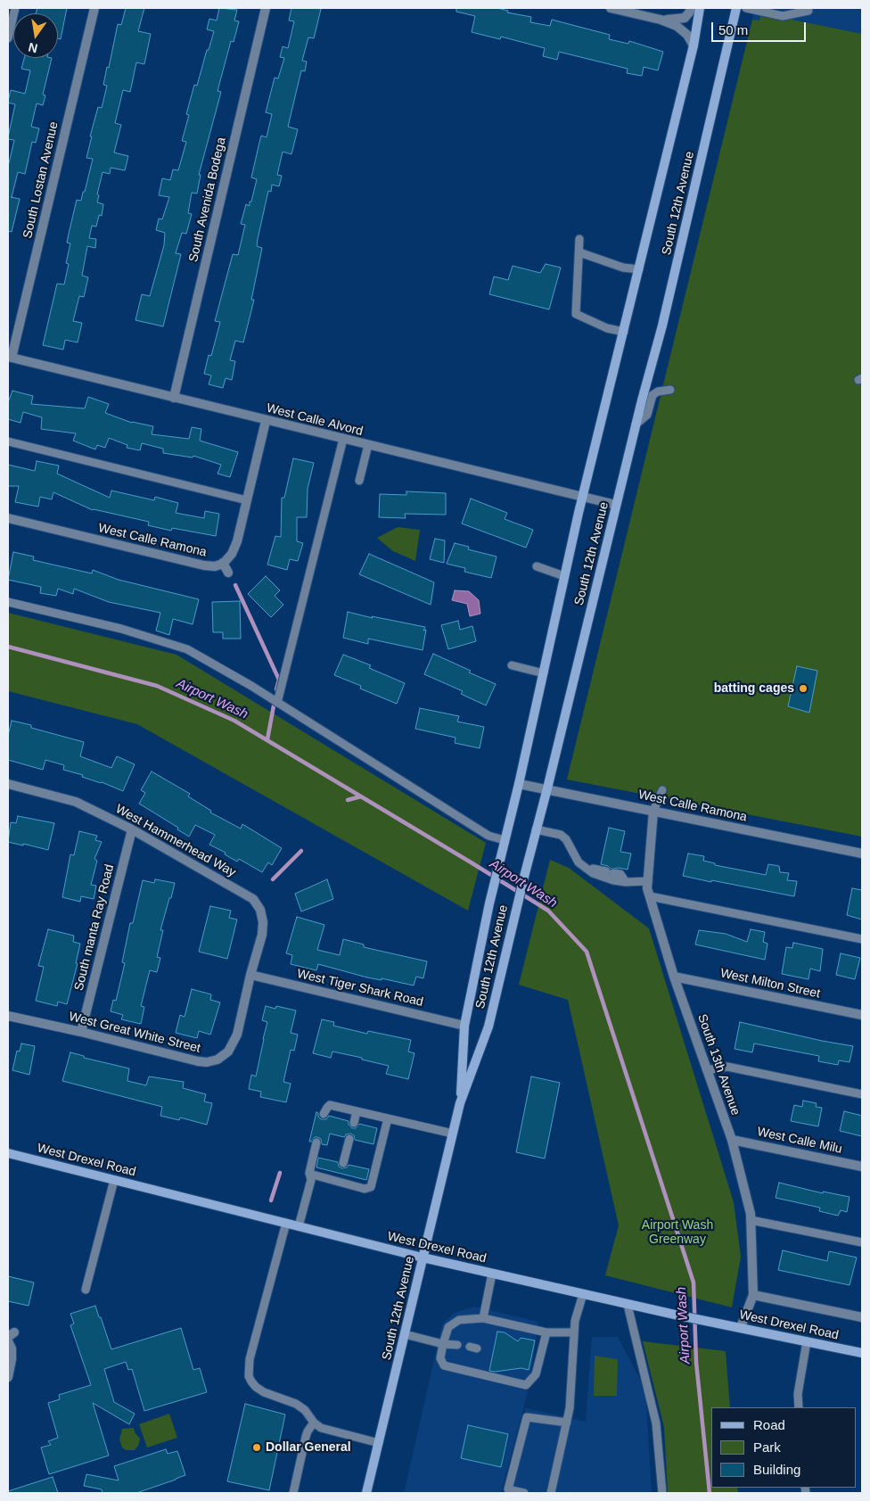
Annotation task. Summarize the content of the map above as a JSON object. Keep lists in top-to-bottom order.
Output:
{
  "streets": {
    "main road": ["South 12th Avenue", "West Drexel Road"],
    "street": [
      "South Lostan Avenue",
      "South Avenida Bodega",
      "West Calle Alvord",
      "West Calle Ramona",
      "West Hammerhead Way",
      "South manta Ray Road",
      "West Milton Street",
      "West Tiger Shark Road",
      "West Great White Street",
      "South 13th Avenue",
      "West Calle Milu"
    ]
  },
  "crossings": [
    ["South Lostan Avenue", "West Calle Alvord"],
    ["South Avenida Bodega", "West Calle Alvord"],
    ["South 12th Avenue", "West Calle Alvord"],
    ["South 12th Avenue", "West Calle Ramona"],
    ["South 12th Avenue", "West Tiger Shark Road"],
    ["South 12th Avenue", "West Drexel Road"],
    ["West Calle Alvord", "West Calle Ramona"],
    ["West Calle Ramona", "South 13th Avenue"],
    ["West Hammerhead Way", "South manta Ray Road"],
    ["West Hammerhead Way", "West Tiger Shark Road"],
    ["West Hammerhead Way", "West Great White Street"],
    ["South manta Ray Road", "West Great White Street"],
    ["West Milton Street", "South 13th Avenue"],
    ["West Tiger Shark Road", "West Great White Street"],
    ["South 13th Avenue", "West Calle Milu"],
    ["South 13th Avenue", "West Drexel Road"]
  ],
  "water": ["Airport Wash"],
  "parks": ["Airport Wash Greenway"],
  "places": ["batting cages", "Dollar General"],
  "legend": ["Road", "Park", "Building"],
  "scale_bar": "50 m",
  "north": "bottom"
}
